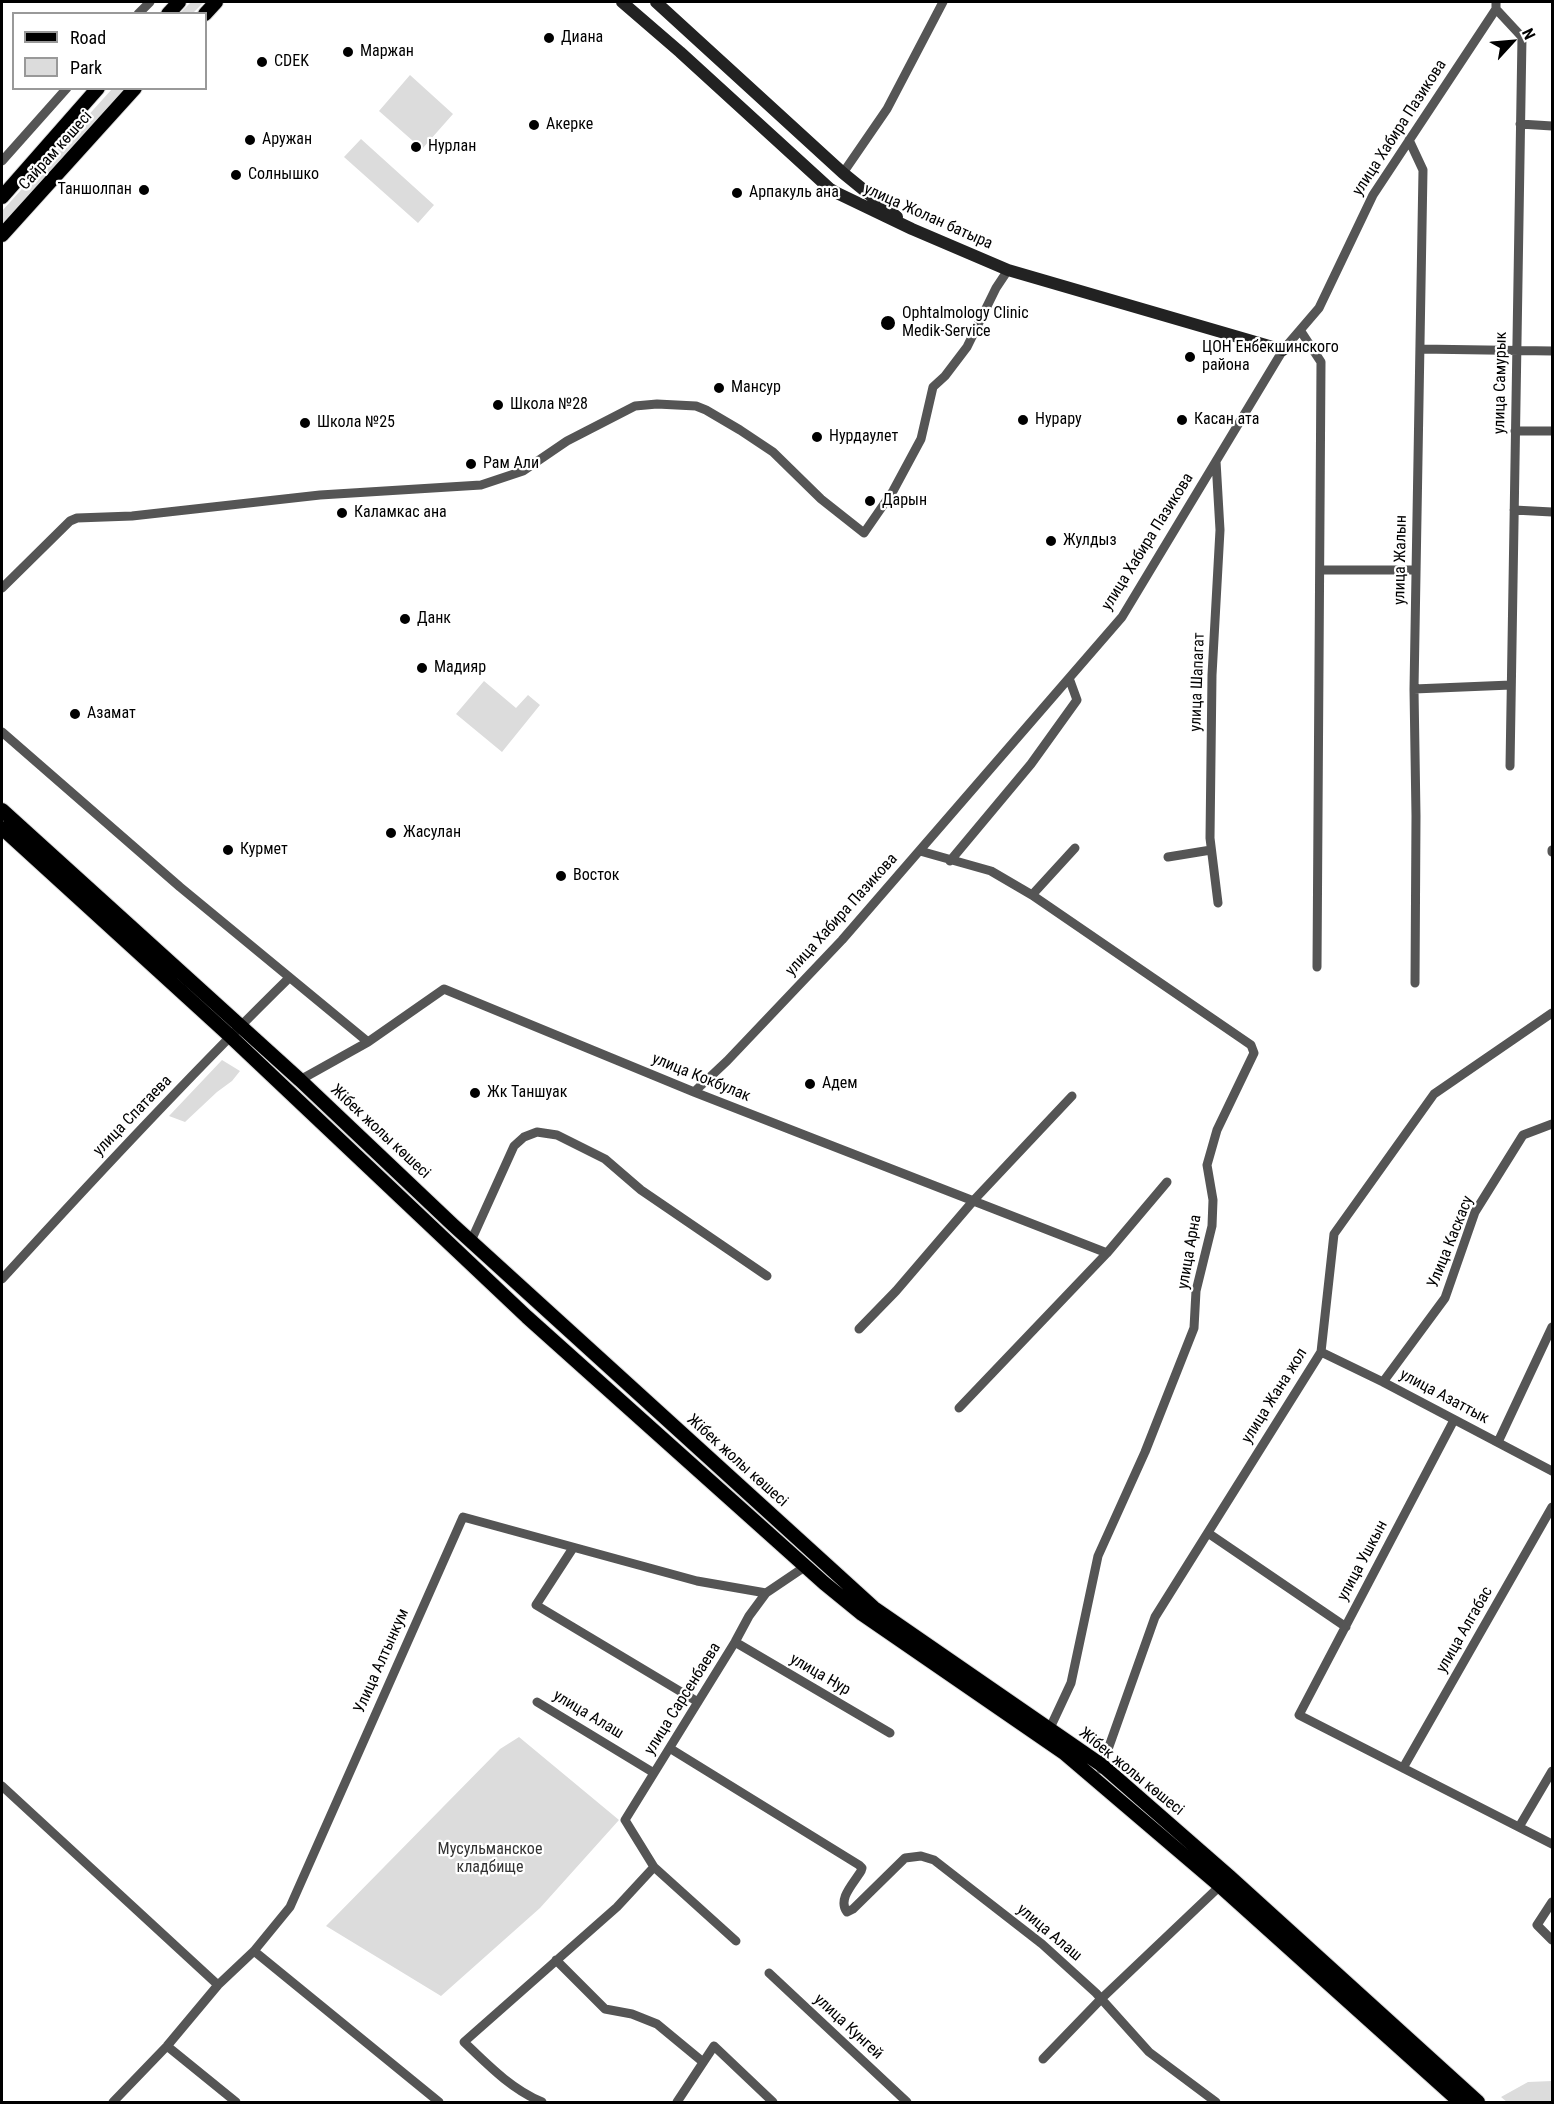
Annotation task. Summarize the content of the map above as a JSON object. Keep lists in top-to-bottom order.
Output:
{
  "streets": {
    "main road": ["Сайрам көшесі", "Жібек жолы көшесі"],
    "street": [
      "улица Хабира Пазикова",
      "улица Жолан батыра",
      "улица Самурык",
      "улица Жалын",
      "улица Шапагат",
      "улица Кокбулак",
      "улица Спатаева",
      "Улица Каскасу",
      "улица Арна",
      "улица Жана жол",
      "улица Азаттык",
      "улица Ушкын",
      "улица Алгабас",
      "Улица Алтынкум",
      "улица Нур",
      "улица Сарсенбаева",
      "улица Алаш",
      "улица Кунгей"
    ]
  },
  "crossings": [
    ["улица Хабира Пазикова", "улица Жолан батыра"],
    ["улица Хабира Пазикова", "улица Самурык"],
    ["улица Хабира Пазикова", "улица Жалын"],
    ["улица Хабира Пазикова", "улица Шапагат"],
    ["улица Хабира Пазикова", "улица Кокбулак"],
    ["улица Хабира Пазикова", "улица Арна"],
    ["улица Кокбулак", "Жібек жолы көшесі"],
    ["улица Спатаева", "Жібек жолы көшесі"],
    ["Жібек жолы көшесі", "улица Арна"],
    ["Жібек жолы көшесі", "улица Жана жол"],
    ["Улица Каскасу", "улица Азаттык"],
    ["улица Жана жол", "улица Азаттык"],
    ["улица Азаттык", "улица Ушкын"],
    ["улица Ушкын", "улица Алгабас"],
    ["Улица Алтынкум", "улица Сарсенбаева"],
    ["улица Нур", "улица Сарсенбаева"],
    ["улица Сарсенбаева", "улица Алаш"]
  ],
  "parks": ["Мусульманское кладбище"],
  "places": [
    "Диана",
    "Маржан",
    "CDEK",
    "Акерке",
    "Аружан",
    "Нурлан",
    "Солнышко",
    "Таншолпан",
    "Арпакуль ана",
    "Ophtalmology Clinic Medik-Service",
    "ЦОН Енбекшинского района",
    "Мансур",
    "Школа №28",
    "Нурару",
    "Касан ата",
    "Школа №25",
    "Нурдаулет",
    "Рам Али",
    "Дарын",
    "Каламкас ана",
    "Жулдыз",
    "Данк",
    "Мадияр",
    "Азамат",
    "Жасулан",
    "Курмет",
    "Восток",
    "Адем",
    "Жк Таншуак"
  ],
  "legend": ["Road", "Park"],
  "north": "top right"
}
